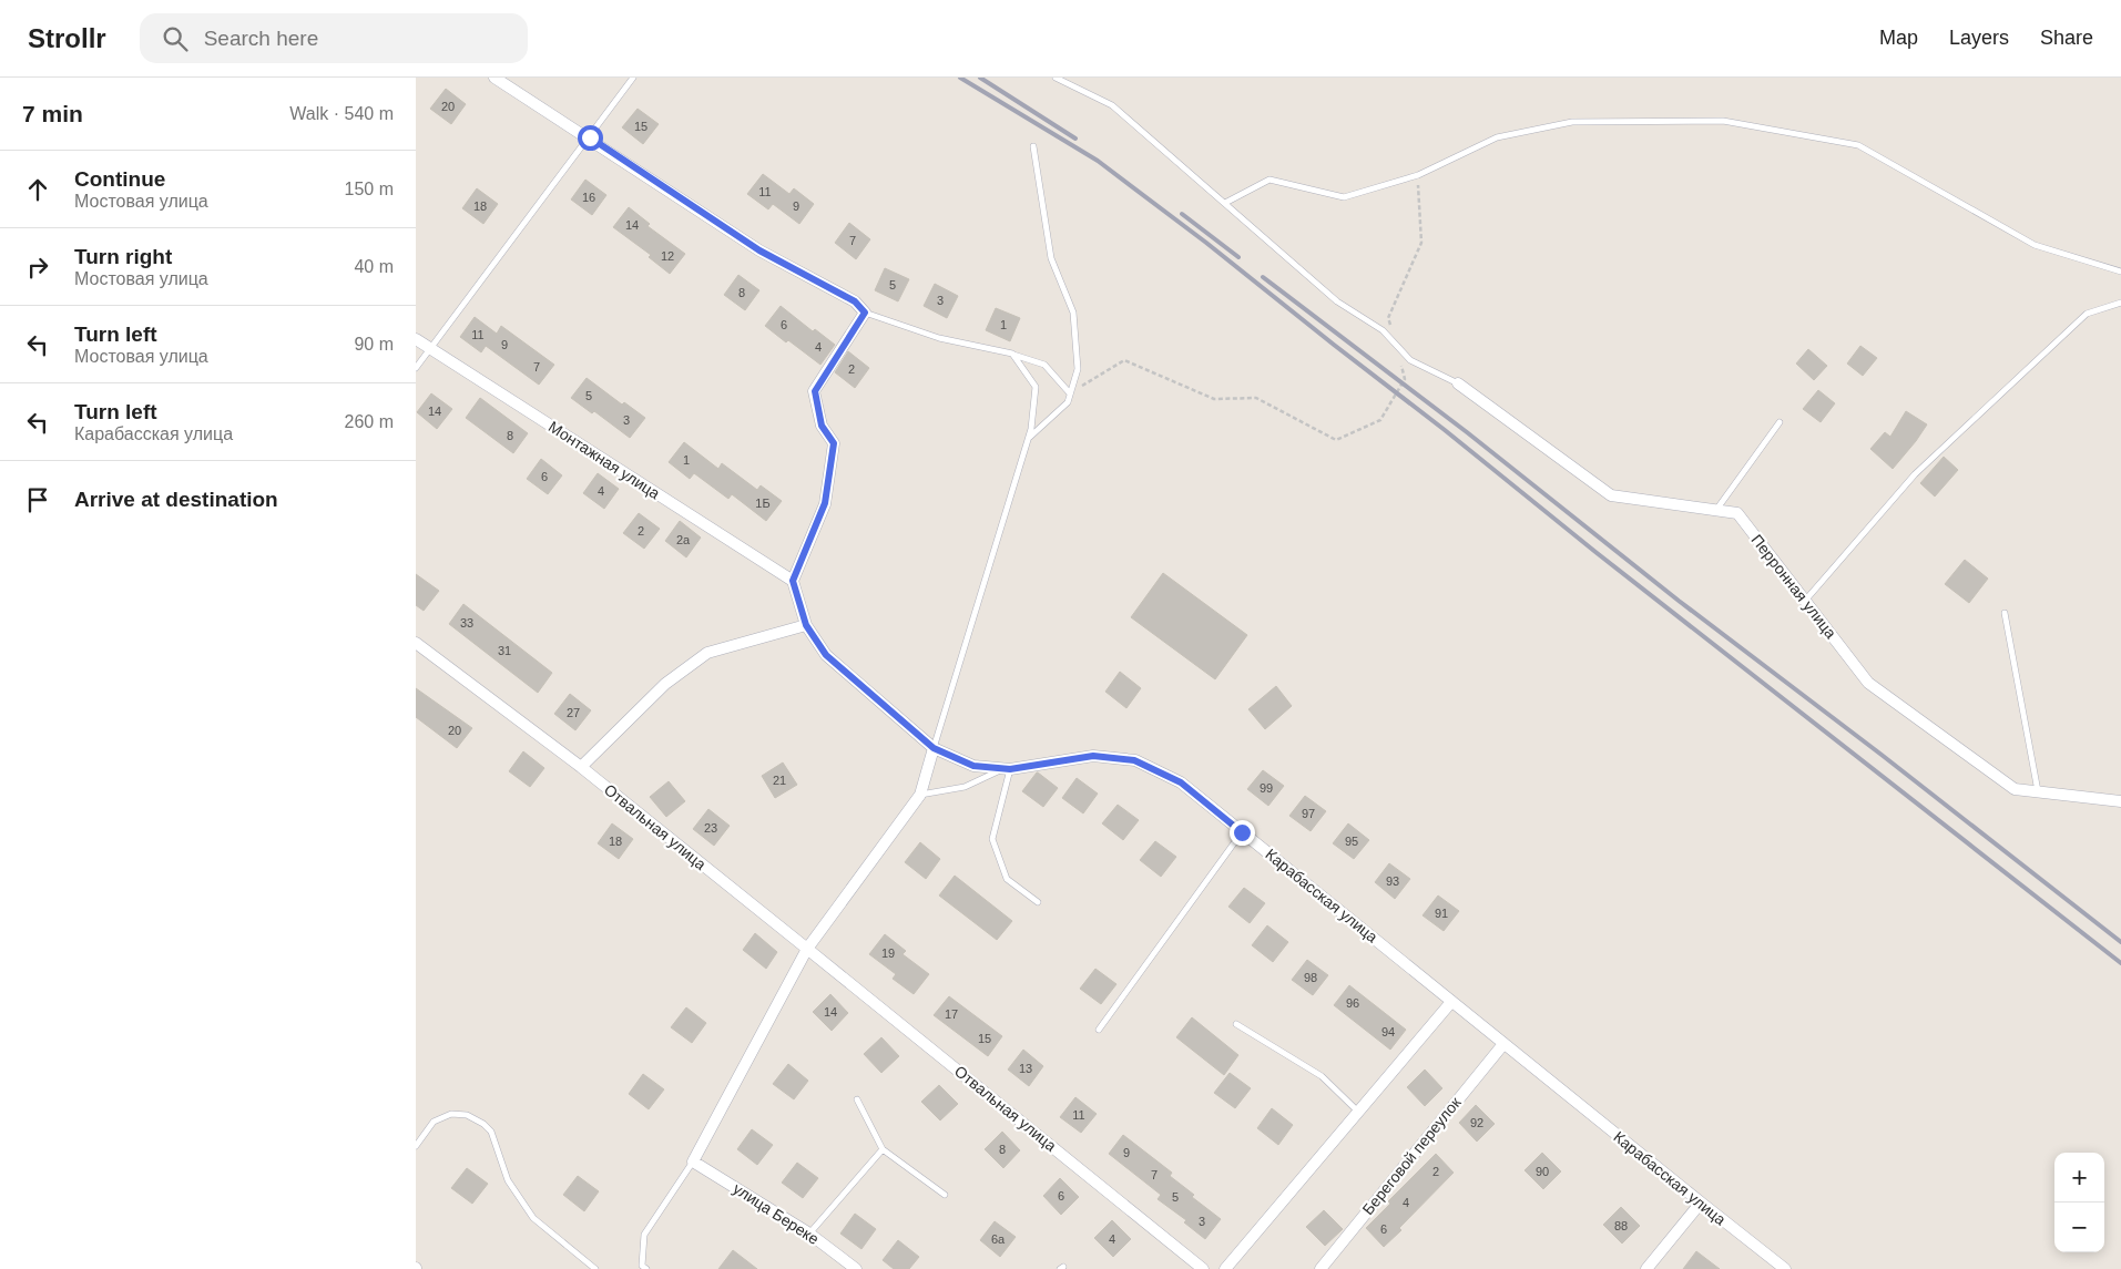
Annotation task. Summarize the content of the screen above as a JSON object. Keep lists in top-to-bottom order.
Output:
{
  "streets": {
    "street": [
      "Монтажная улица",
      "Перронная улица",
      "Отвальная улица",
      "Карабасская улица",
      "Береговой переулок",
      "улица Береке"
    ]
  },
  "crossings": [
    ["Монтажная улица", "Карабасская улица"],
    ["Карабасская улица", "Береговой переулок"]
  ],
  "house_numbers": [
    "20",
    "15",
    "11",
    "16",
    "18",
    "9",
    "14",
    "7",
    "12",
    "5",
    "8",
    "3",
    "6",
    "1",
    "11",
    "9",
    "4",
    "7",
    "2",
    "5",
    "14",
    "3",
    "8",
    "1",
    "6",
    "4",
    "1Б",
    "2",
    "2а",
    "33",
    "31",
    "27",
    "20",
    "21",
    "99",
    "97",
    "23",
    "18",
    "95",
    "93",
    "91",
    "19",
    "98",
    "96",
    "14",
    "17",
    "94",
    "15",
    "13",
    "11",
    "92",
    "8",
    "9",
    "2",
    "90",
    "7",
    "6",
    "5",
    "4",
    "3",
    "88",
    "6",
    "6а",
    "4"
  ],
  "page": {
    "header": "Strollr",
    "search": "Search here",
    "nav": ["Map", "Layers", "Share"],
    "heading": ["7 min", "Walk · 540 m"],
    "list": [
      ["Continue", "Мостовая улица", "150 m"],
      ["Turn right", "Мостовая улица", "40 m"],
      ["Turn left", "Мостовая улица", "90 m"],
      ["Turn left", "Карабасская улица", "260 m"],
      "Arrive at destination"
    ],
    "map_buttons": ["+", "−"]
  }
}
